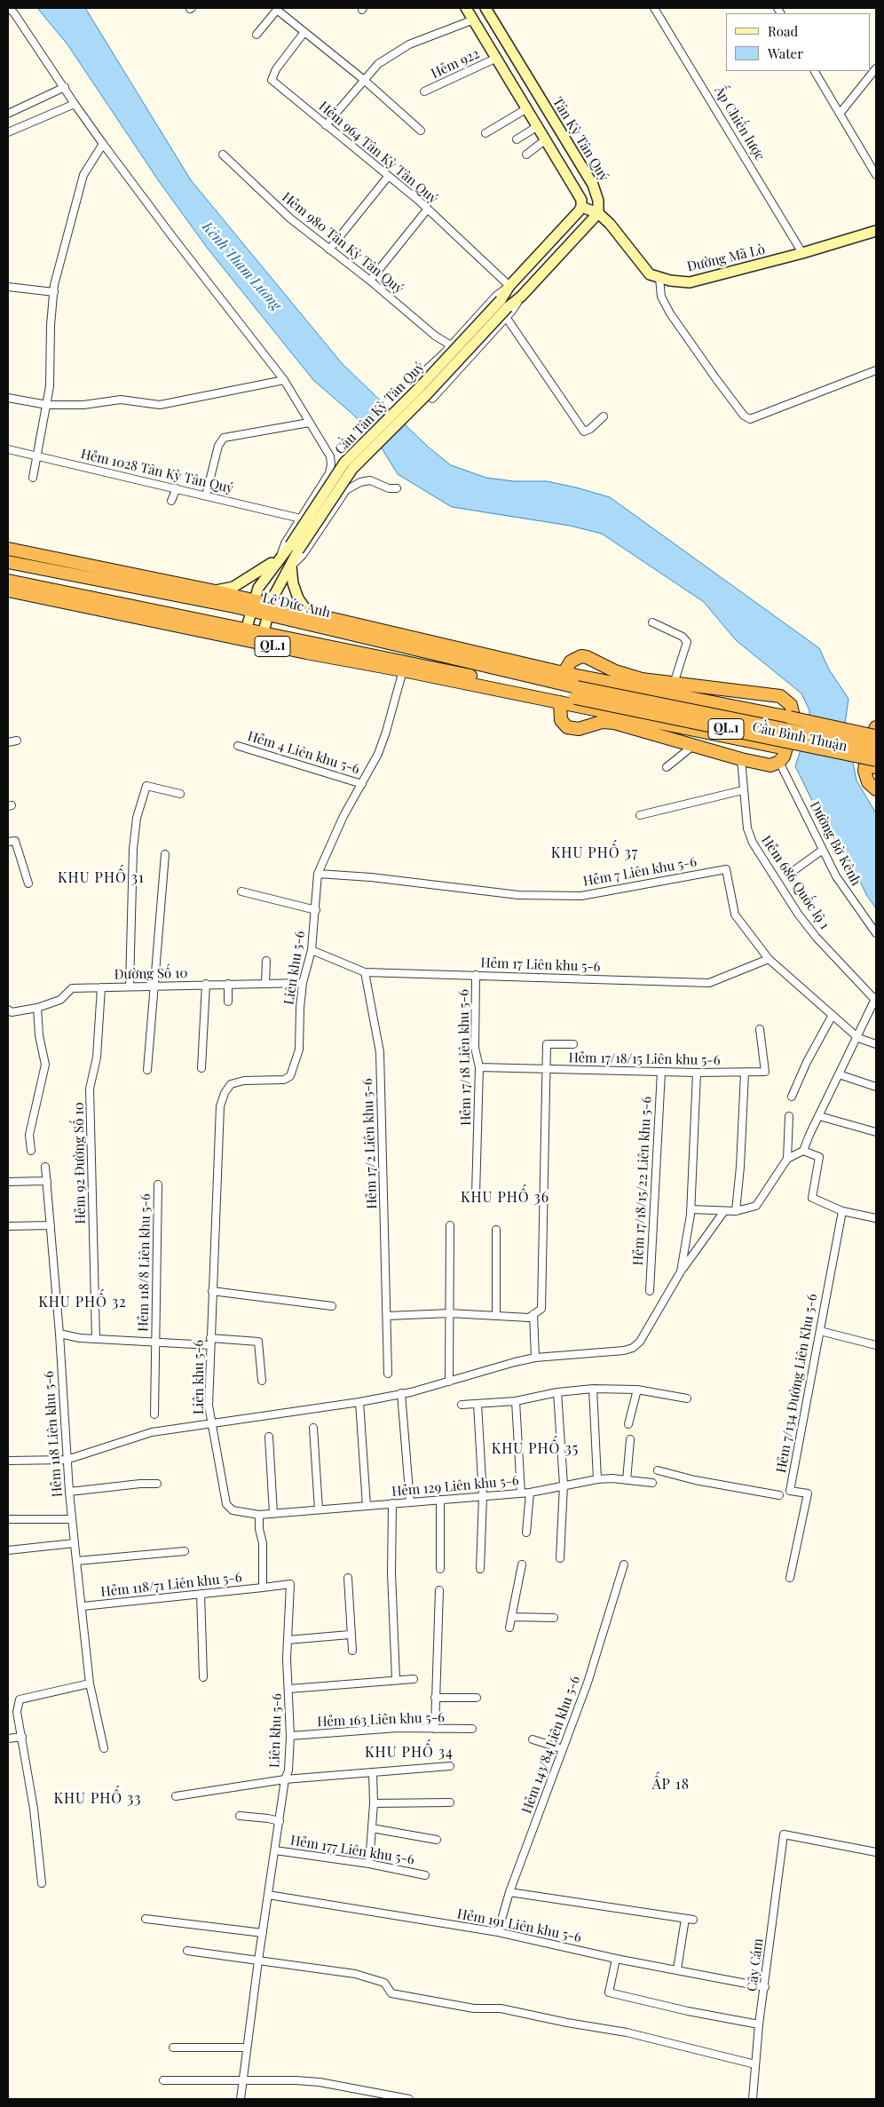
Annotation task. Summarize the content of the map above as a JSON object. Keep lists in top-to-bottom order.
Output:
{
  "streets": {
    "highway": ["Lê Đức Anh", "QL.1", "Cầu Bình Thuận"],
    "main road": ["Tân Kỳ Tân Quý", "Đường Mã Lò", "Cầu Tân Kỳ Tân Quý"],
    "street": [
      "Hẻm 922",
      "Ấp Chiến lược",
      "Hẻm 964 Tân Kỳ Tân Quý",
      "Hẻm 980 Tân Kỳ Tân Quý",
      "Hẻm 1028 Tân Kỳ Tân Quý",
      "Hẻm 4 Liên khu 5-6",
      "Đường Bờ Kênh",
      "Hẻm 7 Liên khu 5-6",
      "Hẻm 686 Quốc lộ 1",
      "Hẻm 17 Liên khu 5-6",
      "Liên khu 5-6",
      "Đường Số 10",
      "Hẻm 17/18 Liên khu 5-6",
      "Hẻm 17/18/15 Liên khu 5-6",
      "Hẻm 17/2 Liên khu 5-6",
      "Hẻm 92 Đường Số 10",
      "Hẻm 17/18/15/22 Liên khu 5-6",
      "Hẻm 118/8 Liên khu 5-6",
      "Hẻm 7/134 Đường Liên Khu 5-6",
      "Hẻm 118 Liên khu 5-6",
      "Hẻm 129 Liên khu 5-6",
      "Hẻm 118/71 Liên khu 5-6",
      "Hẻm 163 Liên khu 5-6",
      "Hẻm 143/84 Liên khu 5-6",
      "Hẻm 177 Liên khu 5-6",
      "Hẻm 191 Liên khu 5-6",
      "Cây Cám"
    ]
  },
  "crossings": [
    ["Ấp Chiến lược", "Đường Mã Lò"],
    ["Tân Kỳ Tân Quý", "Đường Mã Lò"],
    ["Lê Đức Anh", "QL.1"],
    ["Lê Đức Anh", "Cầu Bình Thuận"],
    ["QL.1", "Cầu Bình Thuận"],
    ["QL.1", "Liên khu 5-6"],
    ["Hẻm 4 Liên khu 5-6", "Liên khu 5-6"],
    ["Hẻm 7 Liên khu 5-6", "Hẻm 17 Liên khu 5-6"],
    ["Hẻm 7 Liên khu 5-6", "Liên khu 5-6"],
    ["Hẻm 17 Liên khu 5-6", "Liên khu 5-6"],
    ["Hẻm 17 Liên khu 5-6", "Hẻm 17/18 Liên khu 5-6"],
    ["Hẻm 17 Liên khu 5-6", "Hẻm 17/2 Liên khu 5-6"],
    ["Liên khu 5-6", "Đường Số 10"],
    ["Liên khu 5-6", "Hẻm 129 Liên khu 5-6"],
    ["Liên khu 5-6", "Hẻm 118/71 Liên khu 5-6"],
    ["Liên khu 5-6", "Hẻm 163 Liên khu 5-6"],
    ["Liên khu 5-6", "Hẻm 177 Liên khu 5-6"],
    ["Liên khu 5-6", "Hẻm 191 Liên khu 5-6"],
    ["Đường Số 10", "Hẻm 92 Đường Số 10"],
    ["Hẻm 17/18 Liên khu 5-6", "Hẻm 17/18/15 Liên khu 5-6"],
    ["Hẻm 17/18/15 Liên khu 5-6", "Hẻm 17/18/15/22 Liên khu 5-6"],
    ["Hẻm 118 Liên khu 5-6", "Hẻm 118/71 Liên khu 5-6"],
    ["Hẻm 143/84 Liên khu 5-6", "Hẻm 191 Liên khu 5-6"],
    ["Hẻm 191 Liên khu 5-6", "Cây Cám"]
  ],
  "districts": [
    "KHU PHỐ 37",
    "KHU PHỐ 31",
    "KHU PHỐ 36",
    "KHU PHỐ 32",
    "KHU PHỐ 35",
    "KHU PHỐ 34",
    "ẤP 18",
    "KHU PHỐ 33"
  ],
  "water": ["Kênh Tham Lương"],
  "legend": ["Road", "Water"]
}
